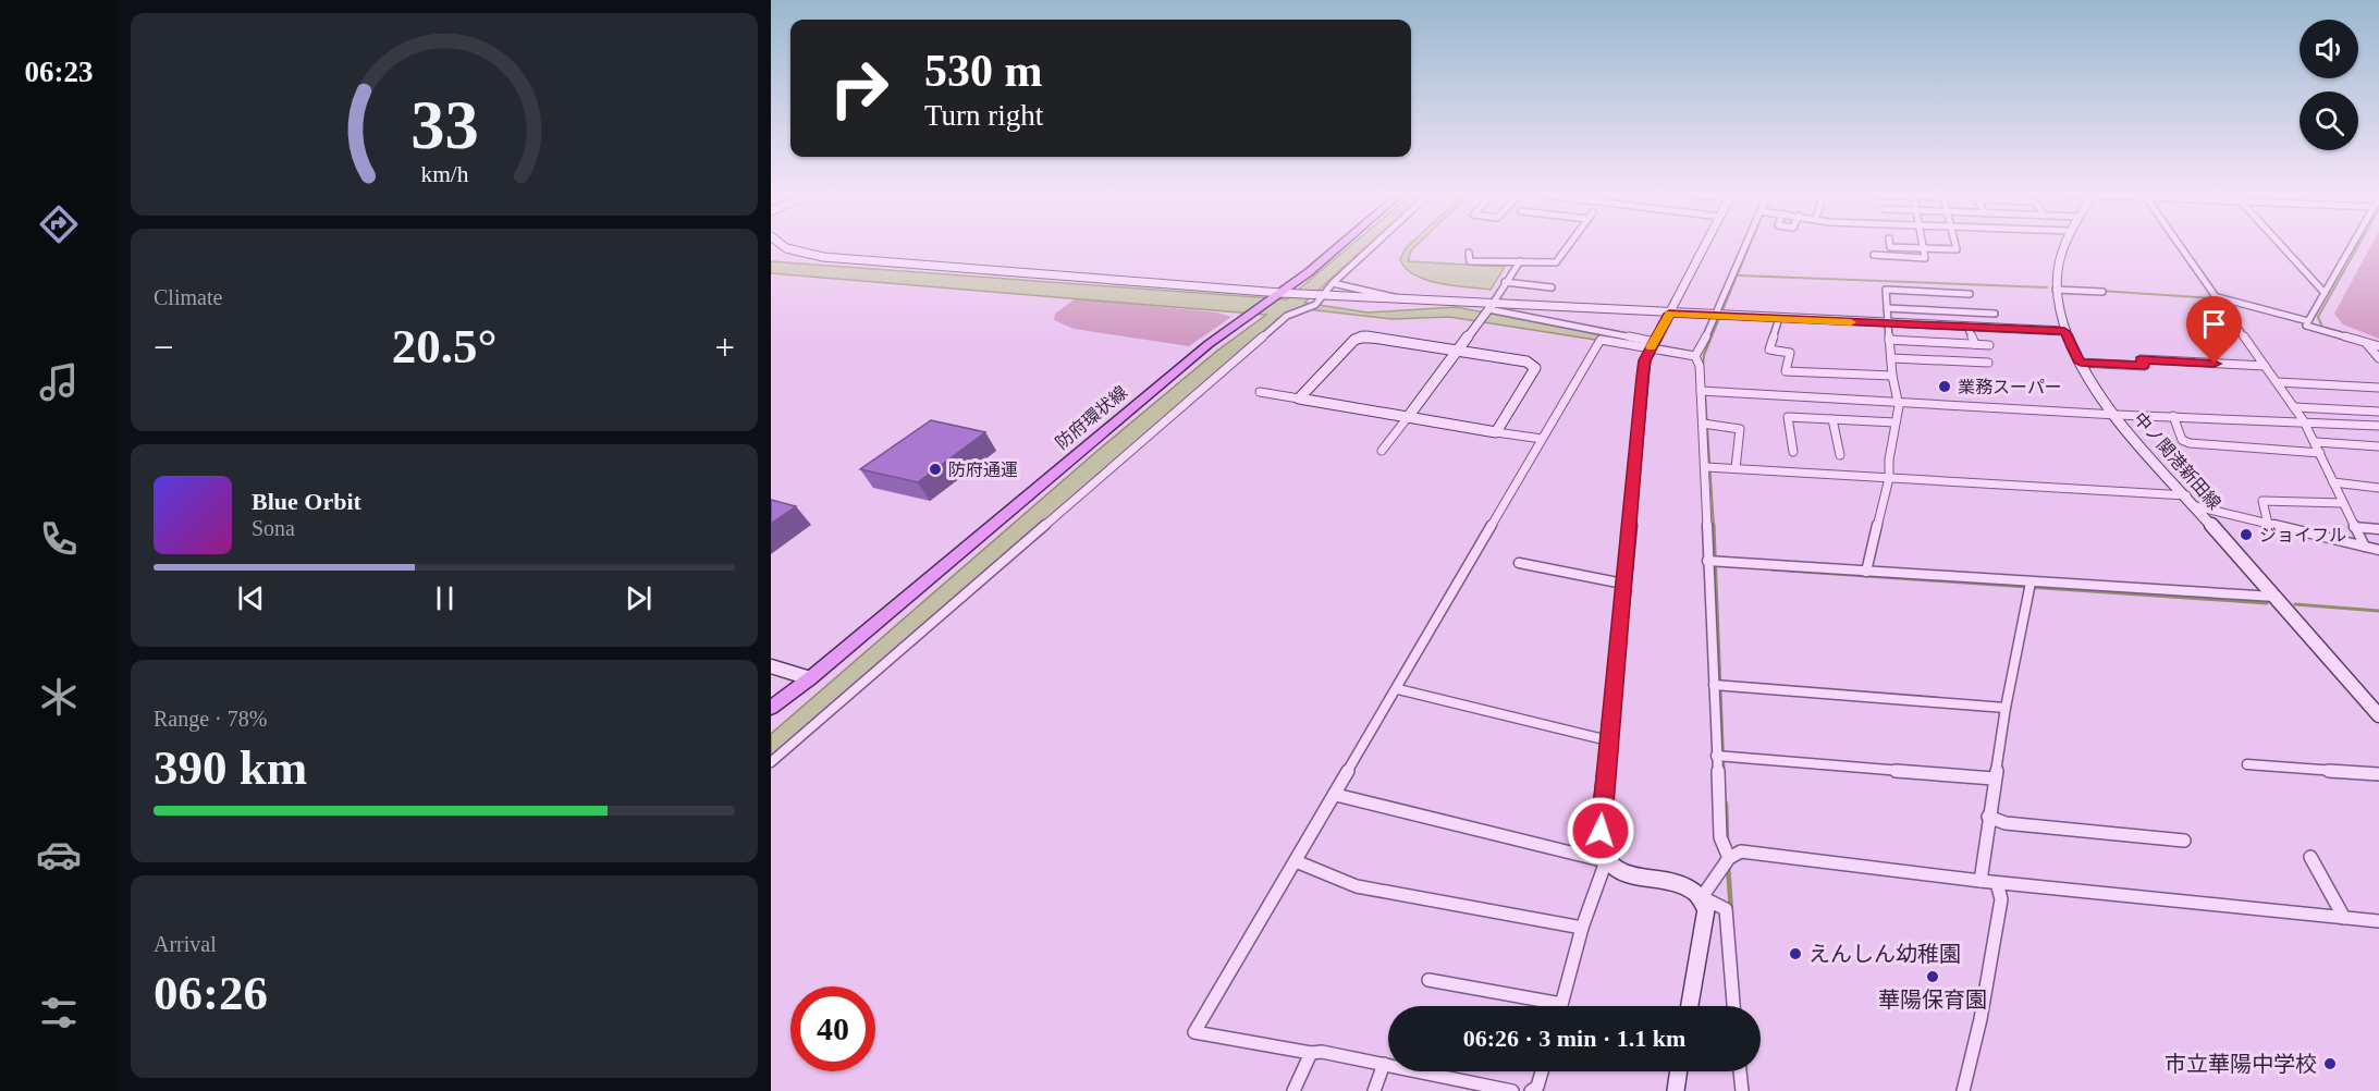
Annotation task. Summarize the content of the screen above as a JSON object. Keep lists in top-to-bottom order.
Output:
{
  "streets": {
    "main road": ["防府環状線"],
    "street": ["中ノ関港新田線"]
  },
  "places": [
    "業務スーパー",
    "防府通運",
    "ジョイフル",
    "えんしん幼稚園",
    "華陽保育園",
    "市立華陽中学校"
  ],
  "page": {
    "tabs": "06:23",
    "turn": ["530 m", "Turn right"],
    "tile": [
      "Climate",
      ["Range · 78%", "390 km"],
      ["Arrival", "06:26"]
    ],
    "heat": ["−", "20.5°", "+"],
    "song": ["Blue Orbit", "Sona"],
    "limit": "40",
    "trip": "06:26 · 3 min · 1.1 km",
    "gauge": ["33", "km/h"]
  }
}
